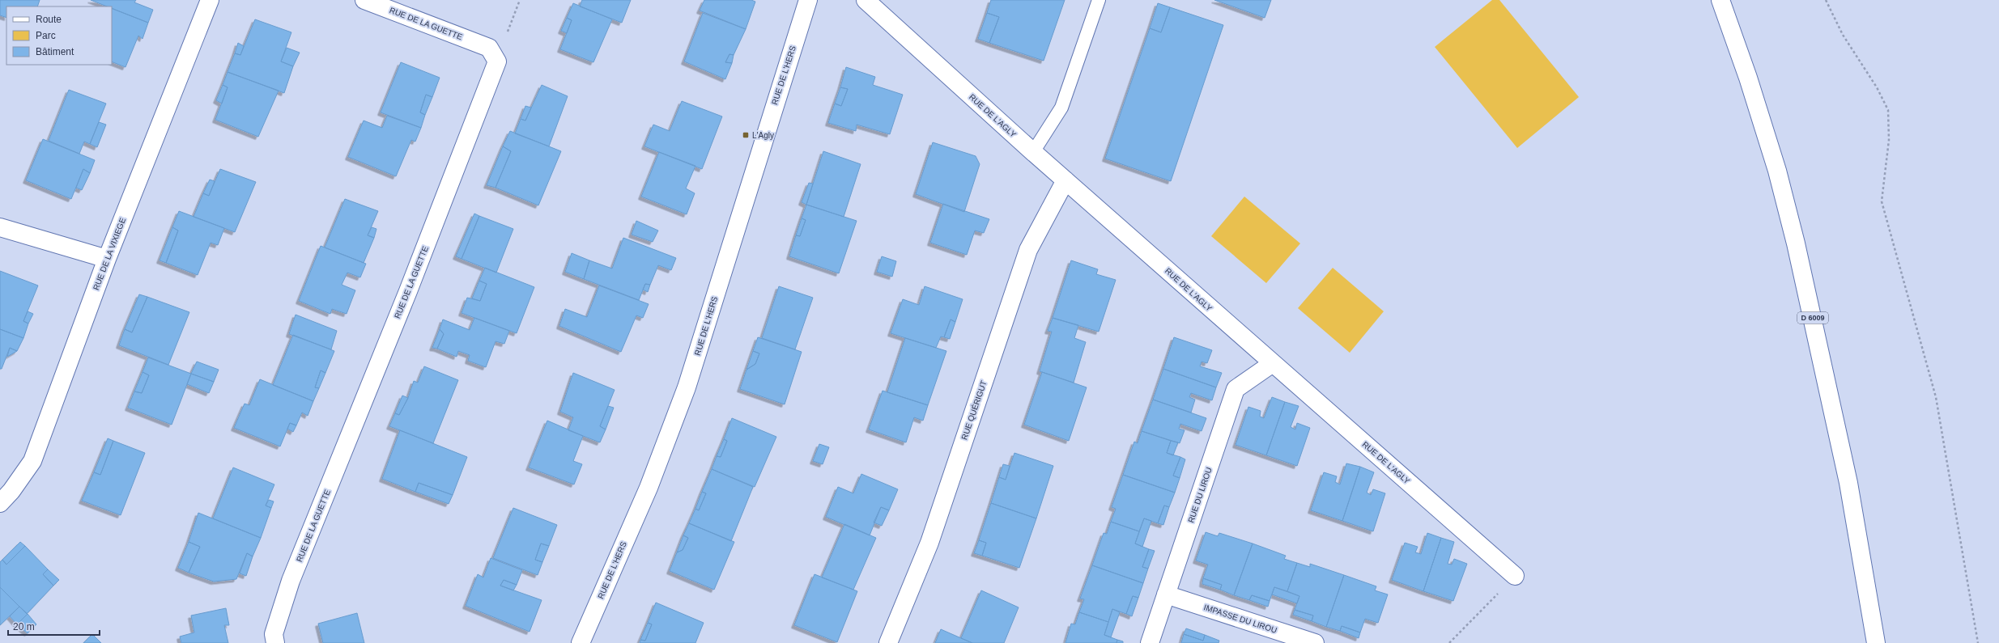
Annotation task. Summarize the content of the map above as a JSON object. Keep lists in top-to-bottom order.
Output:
{
  "streets": {
    "street": [
      "RUE DE LA GUETTE",
      "RUE DE L'HERS",
      "RUE DE L'AGLY",
      "RUE DE LA VIXIEGE",
      "D 6009",
      "RUE QUÉRIGUT",
      "RUE DU LIROU",
      "IMPASSE DU LIROU"
    ]
  },
  "crossings": [
    ["RUE DE L'AGLY", "RUE QUÉRIGUT"],
    ["RUE DE L'AGLY", "RUE DU LIROU"],
    ["RUE DU LIROU", "IMPASSE DU LIROU"]
  ],
  "places": {
    "transit": ["L'Agly"]
  },
  "legend": ["Route", "Parc", "Bâtiment"],
  "scale_bar": "20 m"
}
